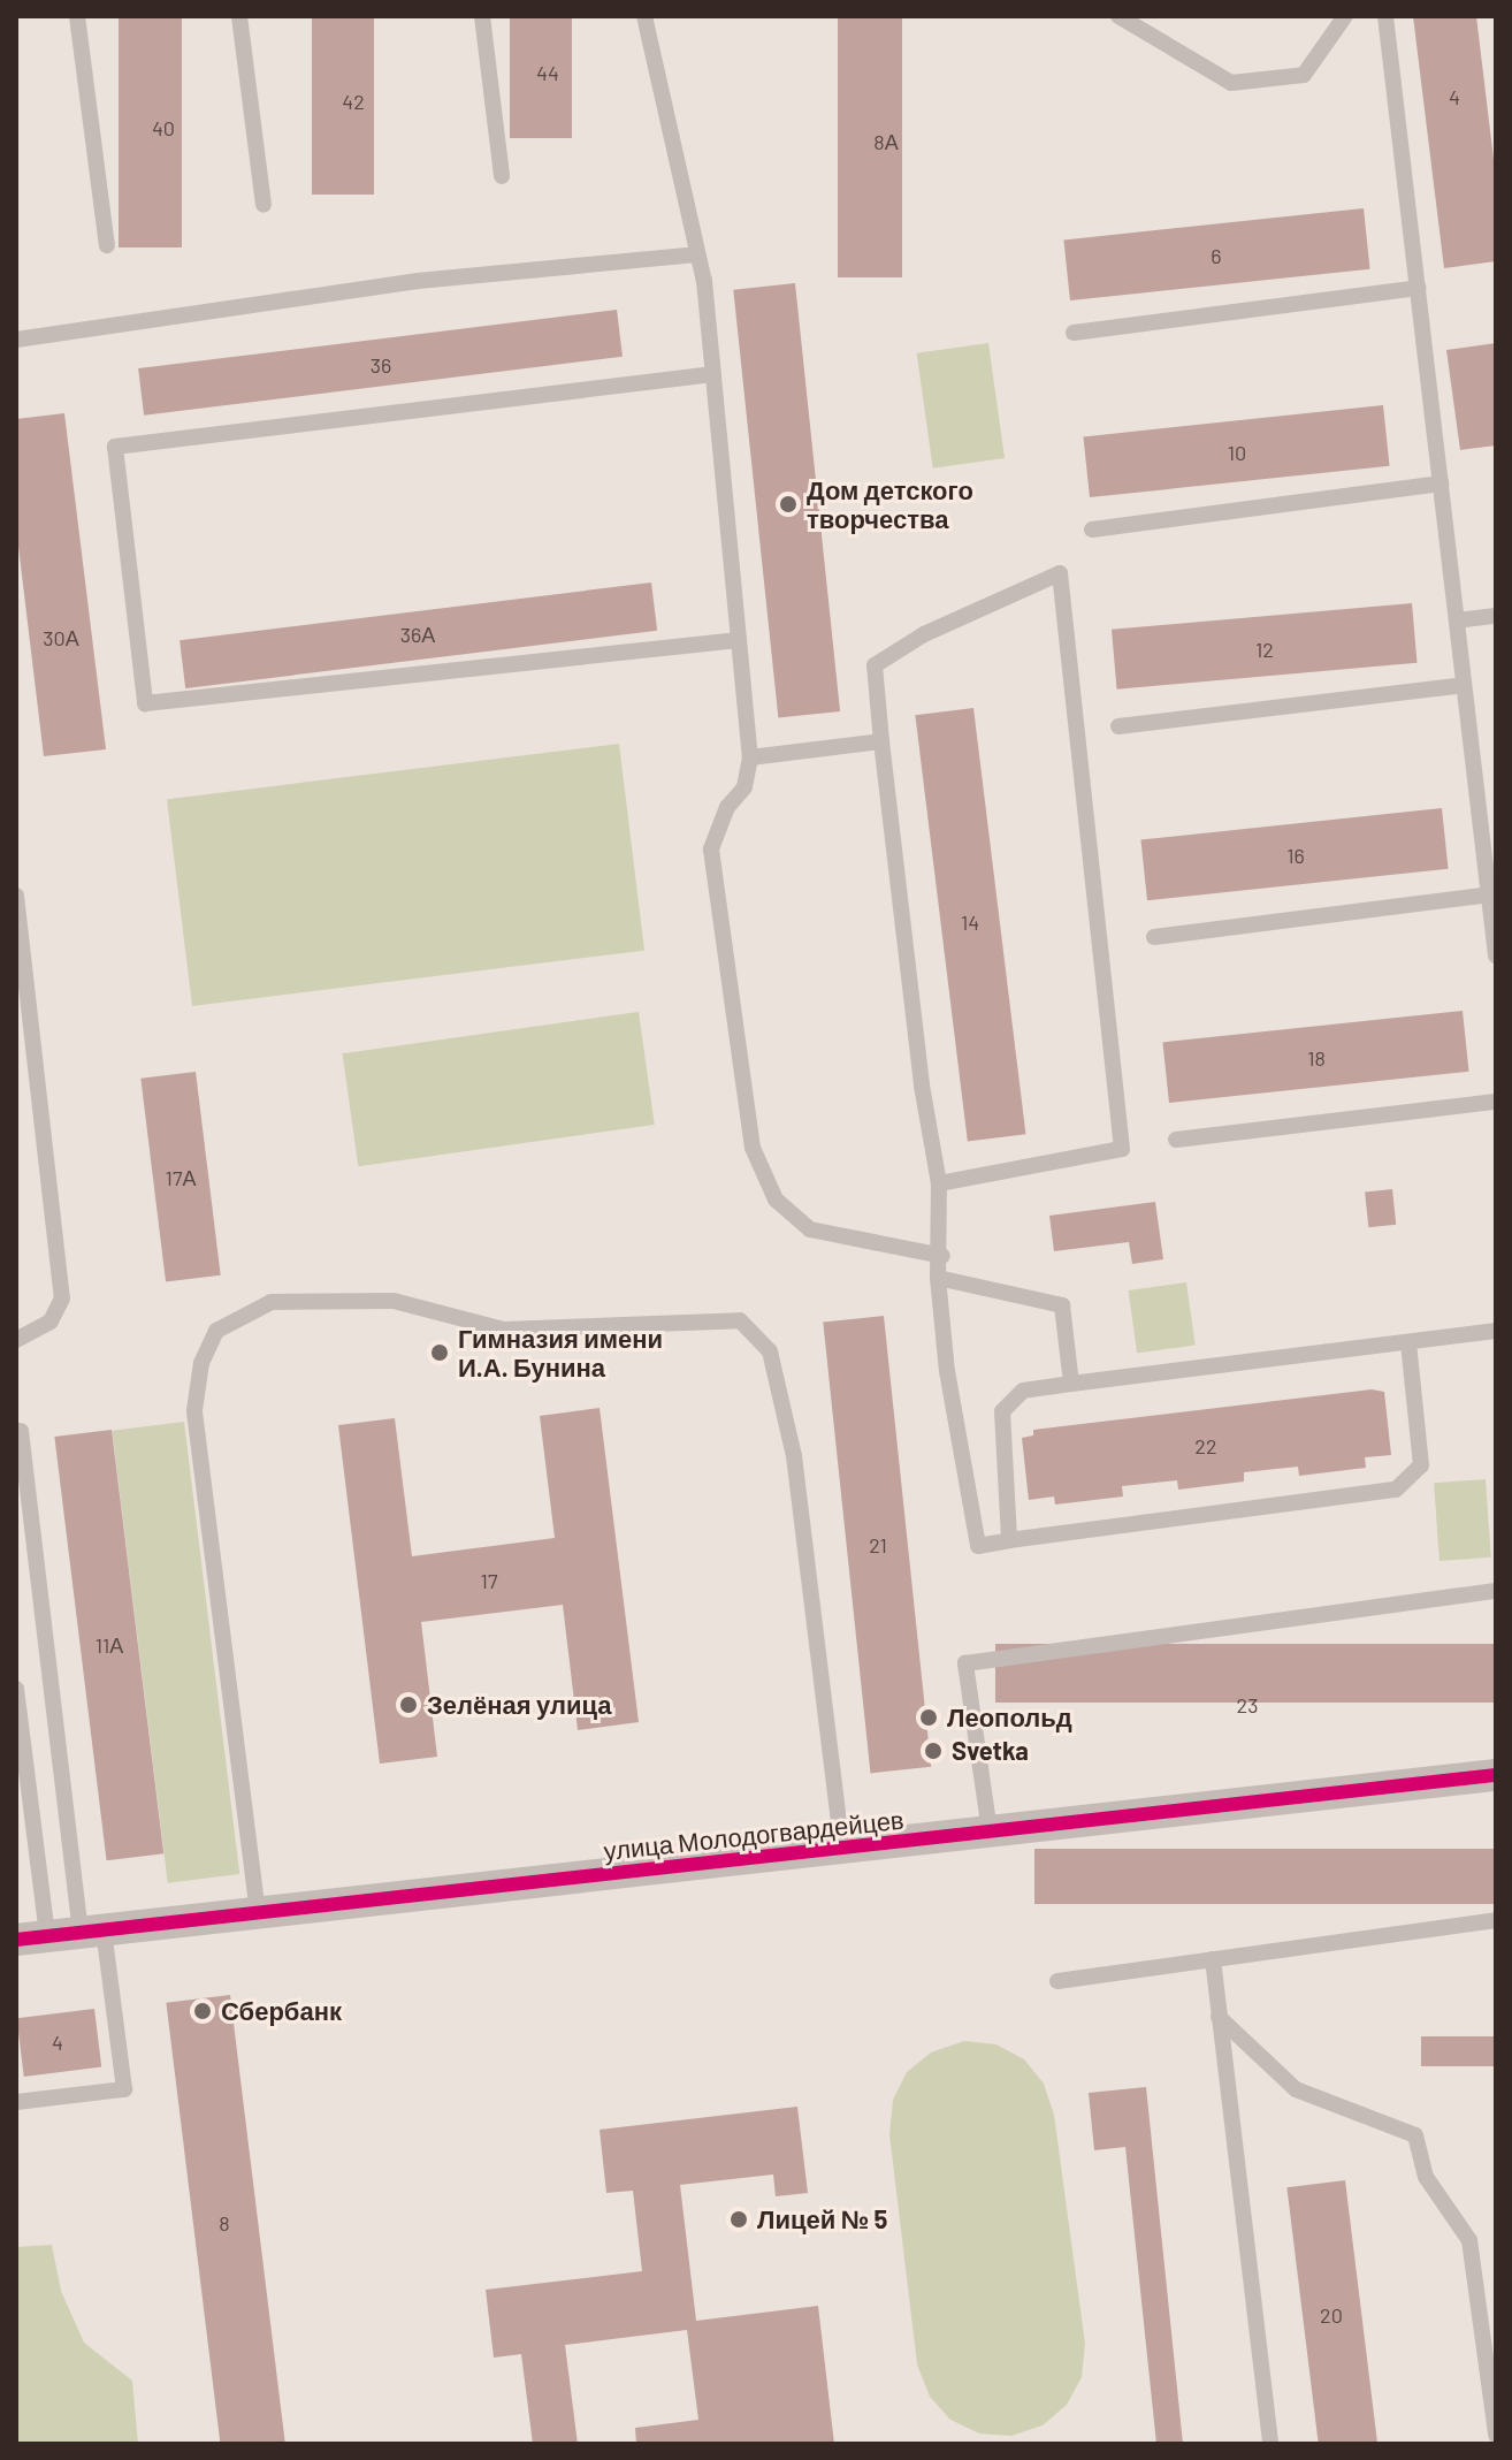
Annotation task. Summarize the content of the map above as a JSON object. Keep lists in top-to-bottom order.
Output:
{
  "streets": {
    "street": ["улица Молодогвардейцев"]
  },
  "places": [
    "Дом детского творчества",
    "Гимназия имени И.А. Бунина",
    "Зелёная улица",
    "Леопольд",
    "Svetka",
    "Сбербанк",
    "Лицей № 5"
  ],
  "house_numbers": [
    "44",
    "4",
    "42",
    "40",
    "8А",
    "6",
    "36",
    "10",
    "36А",
    "30А",
    "12",
    "16",
    "14",
    "18",
    "17А",
    "22",
    "21",
    "17",
    "11А",
    "23",
    "4",
    "8",
    "20"
  ]
}
